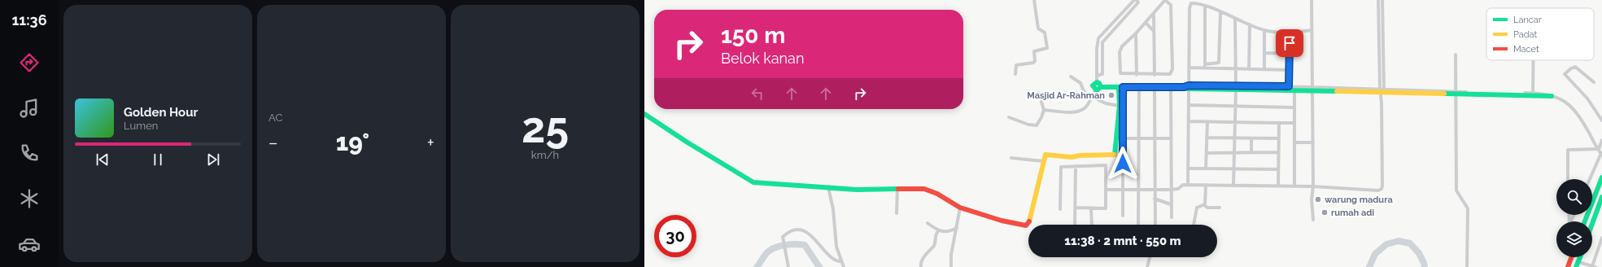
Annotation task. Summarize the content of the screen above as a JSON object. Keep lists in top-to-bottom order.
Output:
{
  "places": ["Masjid Ar-Rahman", "warung madura", "rumah adi"],
  "legend": ["Lancar", "Padat", "Macet"],
  "page": {
    "tabs": "11:36",
    "tile": [
      "AC",
      ["25", "km/h"]
    ],
    "turn": ["150 m", "Belok kanan"],
    "song": ["Golden Hour", "Lumen"],
    "heat": ["−", "19°", "+"],
    "limit": "30",
    "trip": "11:38 · 2 mnt · 550 m"
  }
}
